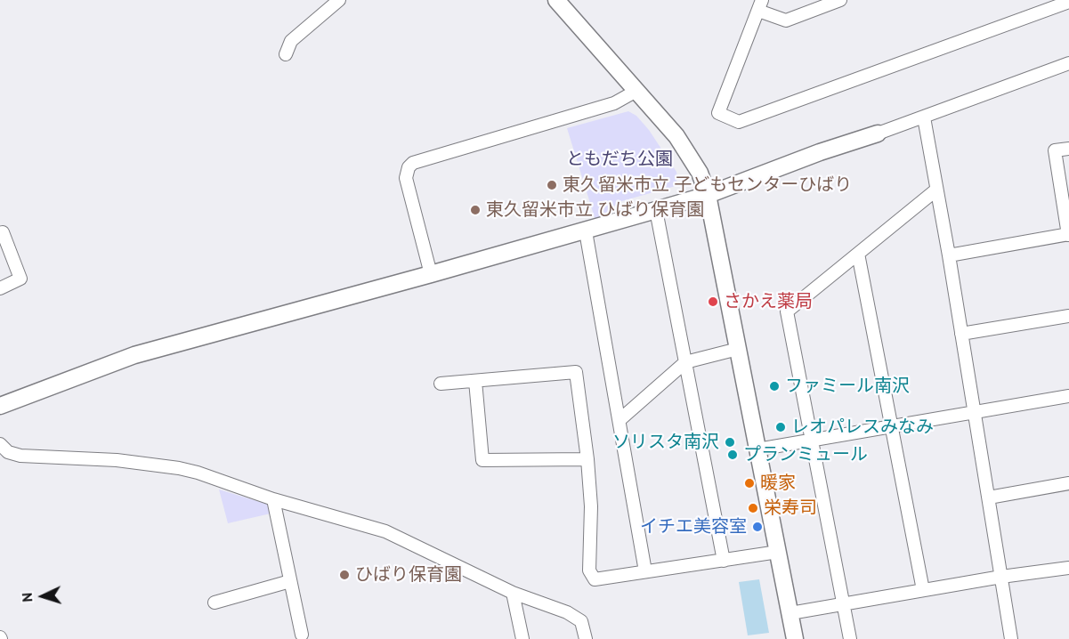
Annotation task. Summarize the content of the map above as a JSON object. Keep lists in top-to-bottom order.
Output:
{
  "parks": ["ともだち公園"],
  "places": [
    "東久留米市立 子どもセンターひばり",
    "東久留米市立 ひばり保育園",
    "さかえ薬局",
    "ファミール南沢",
    "レオパレスみなみ",
    "ソリスタ南沢",
    "プランミュール",
    "暖家",
    "栄寿司",
    "イチエ美容室",
    "ひばり保育園"
  ],
  "north": "left"
}
